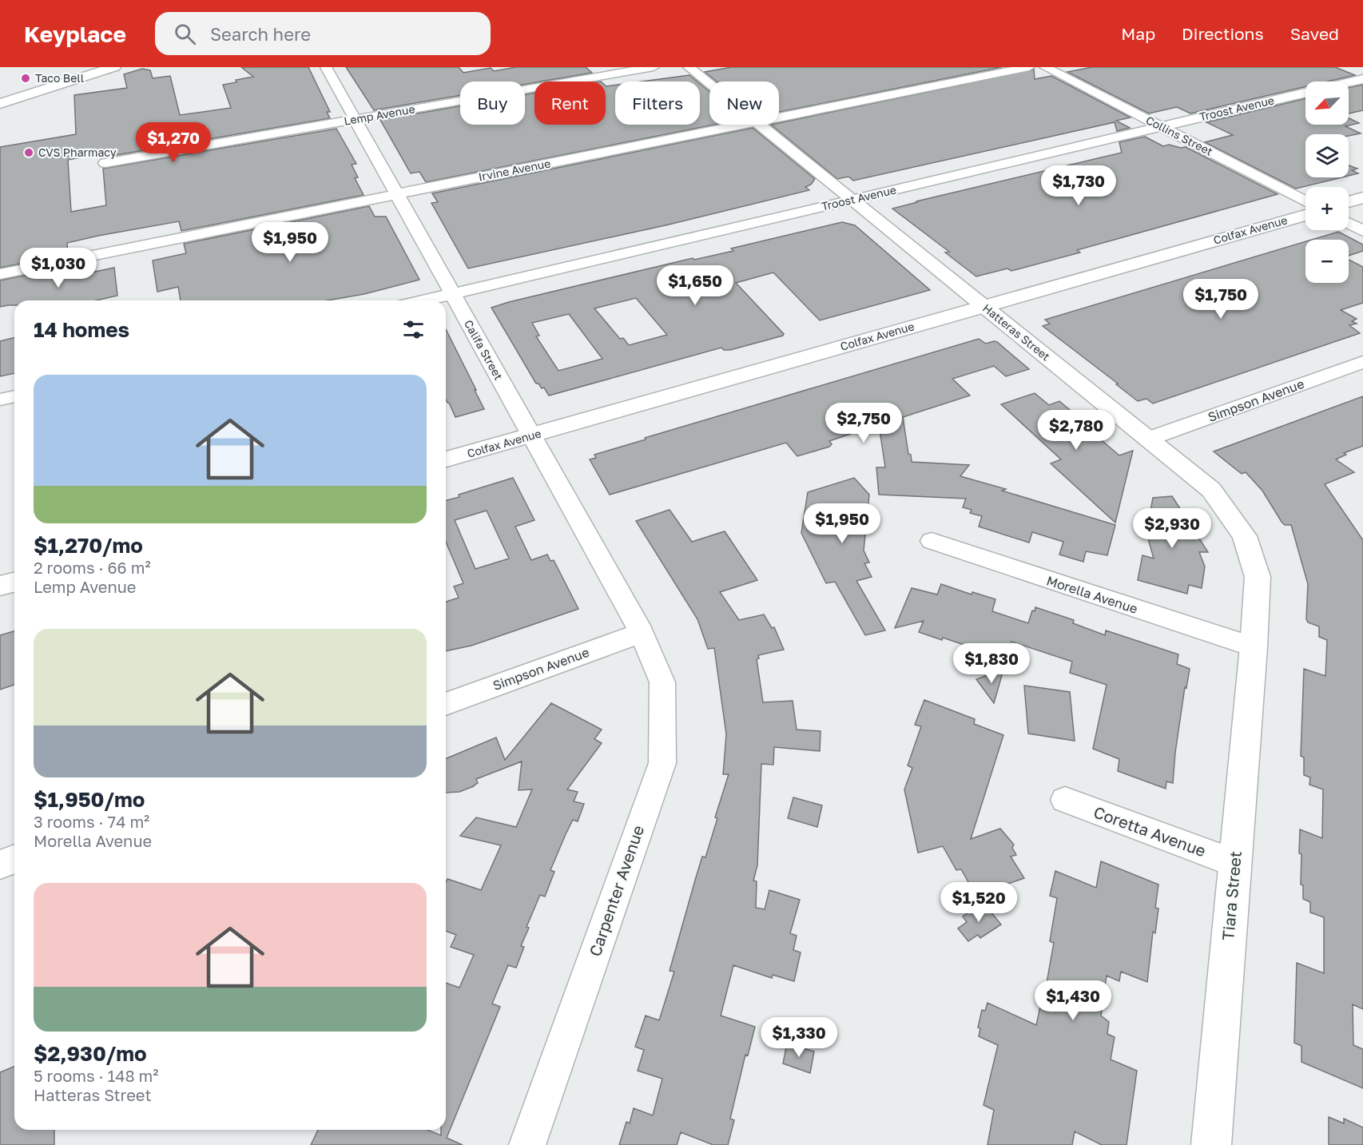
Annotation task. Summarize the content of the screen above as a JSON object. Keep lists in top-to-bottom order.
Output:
{
  "streets": {
    "main road": ["Colfax Avenue", "Hatteras Street", "Tiara Street"],
    "street": [
      "Troost Avenue",
      "Lemp Avenue",
      "Collins Street",
      "Irvine Avenue",
      "Califa Street",
      "Simpson Avenue",
      "Morella Avenue",
      "Coretta Avenue",
      "Carpenter Avenue"
    ]
  },
  "crossings": [
    ["Troost Avenue", "Collins Street"],
    ["Troost Avenue", "Hatteras Street"],
    ["Troost Avenue", "Califa Street"],
    ["Lemp Avenue", "Califa Street"],
    ["Irvine Avenue", "Califa Street"],
    ["Colfax Avenue", "Hatteras Street"],
    ["Colfax Avenue", "Califa Street"],
    ["Hatteras Street", "Simpson Avenue"],
    ["Hatteras Street", "Morella Avenue"],
    ["Hatteras Street", "Tiara Street"],
    ["Califa Street", "Simpson Avenue"],
    ["Califa Street", "Carpenter Avenue"],
    ["Simpson Avenue", "Carpenter Avenue"],
    ["Morella Avenue", "Tiara Street"],
    ["Coretta Avenue", "Tiara Street"]
  ],
  "places": ["Taco Bell", "CVS Pharmacy"],
  "north": "bottom left",
  "page": {
    "header": "Keyplace",
    "search": "Search here",
    "nav": ["Map", "Directions", "Saved"],
    "map_buttons": ["+", "−"],
    "chip": [
      "Buy",
      "Rent",
      "Filters",
      "New"
    ],
    "price": [
      "$1,270",
      "$1,730",
      "$1,950",
      "$1,030",
      "$1,650",
      "$1,750",
      "$2,750",
      "$2,780",
      "$1,950",
      "$2,930",
      "$1,830",
      "$1,520",
      "$1,430",
      "$1,330"
    ],
    "heading": "14 homes",
    "list": [
      {
        "name": "$1,270/mo",
        "note": "2 rooms · 66 m² · Lemp Avenue"
      },
      {
        "name": "$1,950/mo",
        "note": "3 rooms · 74 m² · Morella Avenue"
      },
      {
        "name": "$2,930/mo",
        "note": "5 rooms · 148 m² · Hatteras Street"
      }
    ]
  }
}
